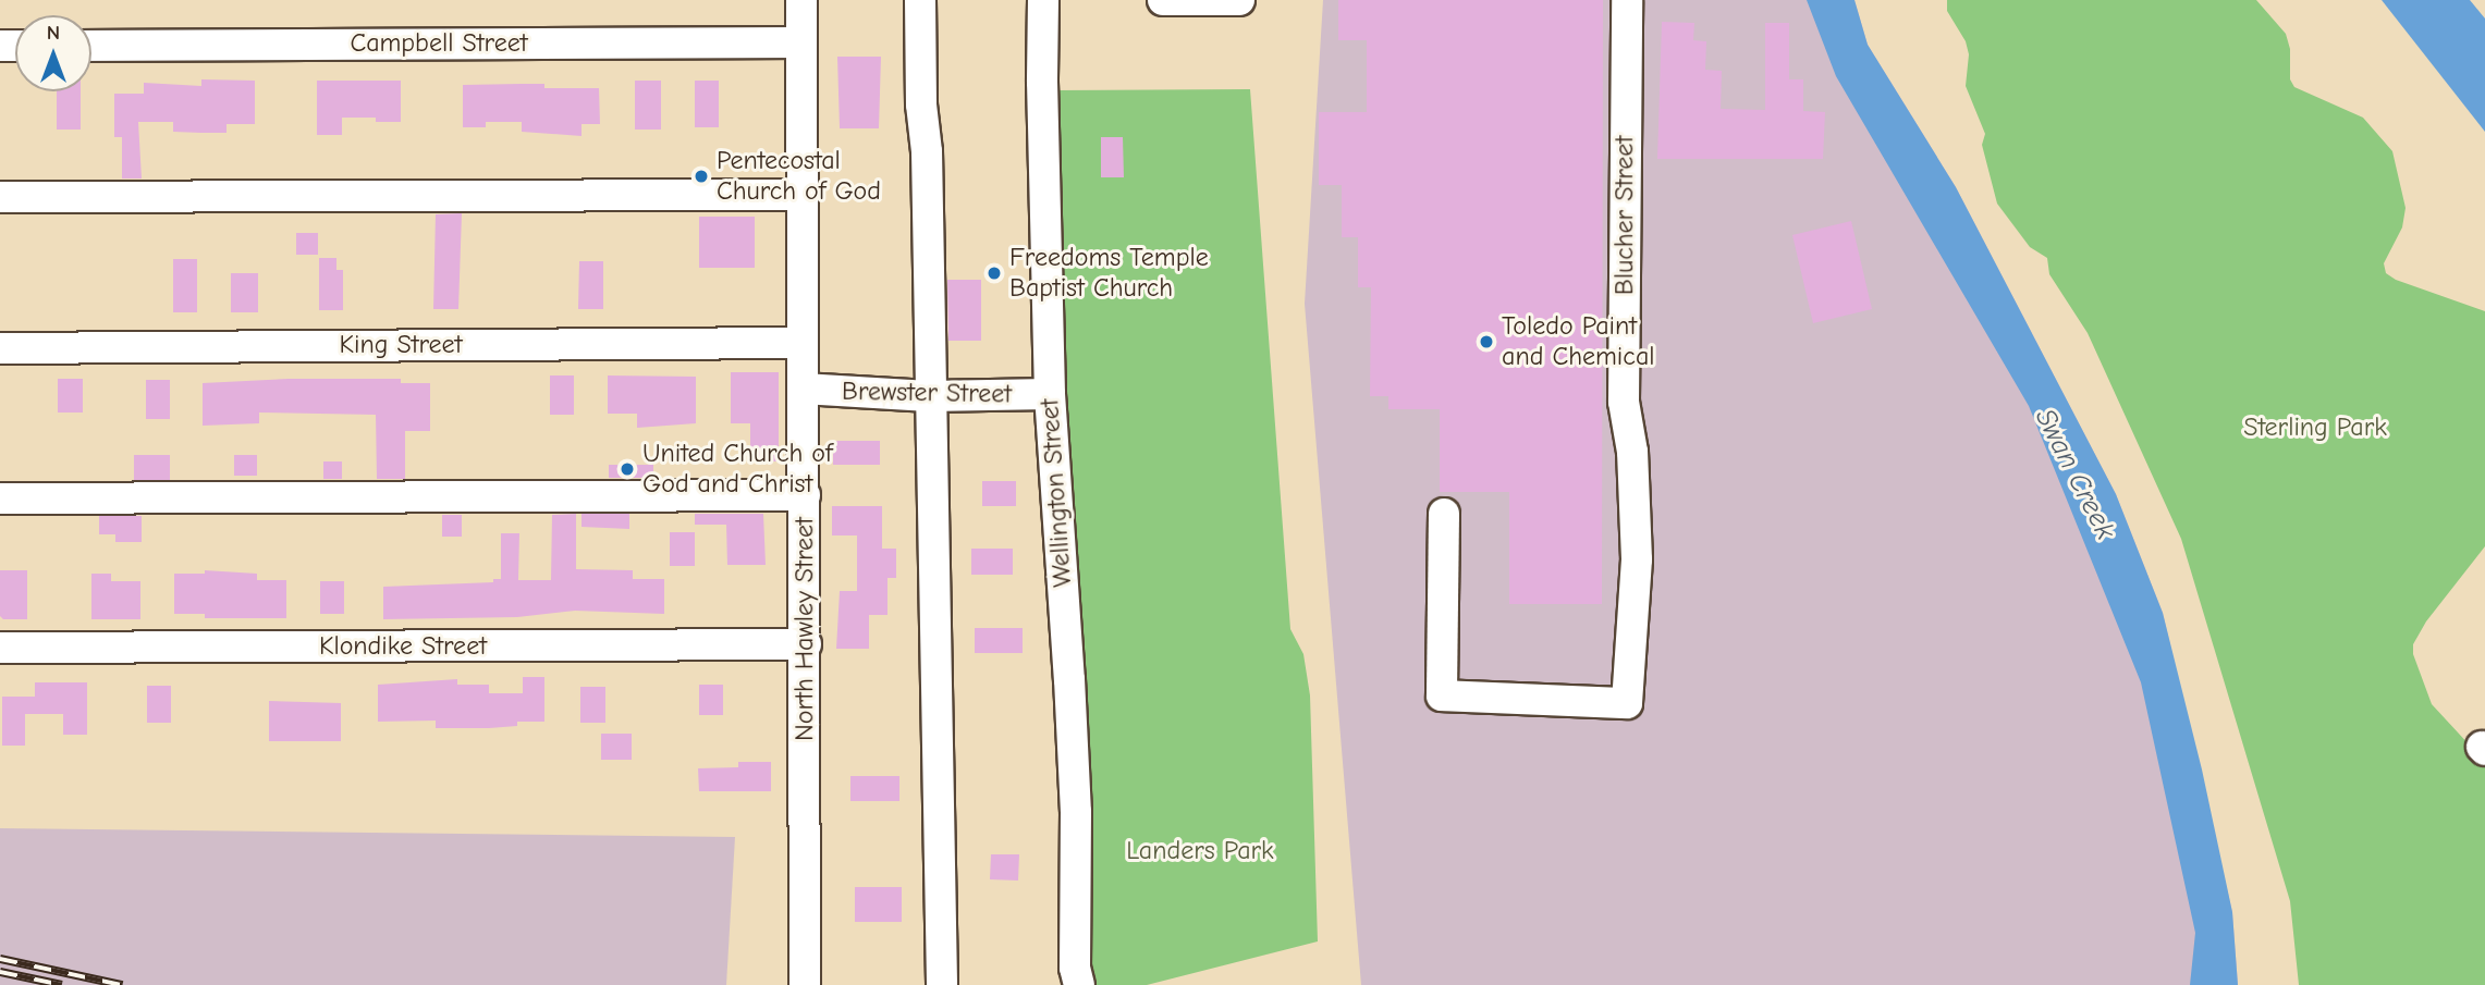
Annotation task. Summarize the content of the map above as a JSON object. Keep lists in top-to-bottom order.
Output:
{
  "streets": {
    "street": [
      "Campbell Street",
      "Blucher Street",
      "King Street",
      "Brewster Street",
      "Wellington Street",
      "North Hawley Street",
      "Klondike Street"
    ]
  },
  "crossings": [
    ["Campbell Street", "North Hawley Street"],
    ["King Street", "North Hawley Street"],
    ["Brewster Street", "Wellington Street"],
    ["Brewster Street", "North Hawley Street"],
    ["North Hawley Street", "Klondike Street"]
  ],
  "water": ["Swan Creek"],
  "parks": ["Sterling Park", "Landers Park"],
  "places": [
    "Pentecostal Church of God",
    "Freedoms Temple Baptist Church",
    "Toledo Paint and Chemical",
    "United Church of God and Christ"
  ],
  "north": "top"
}
